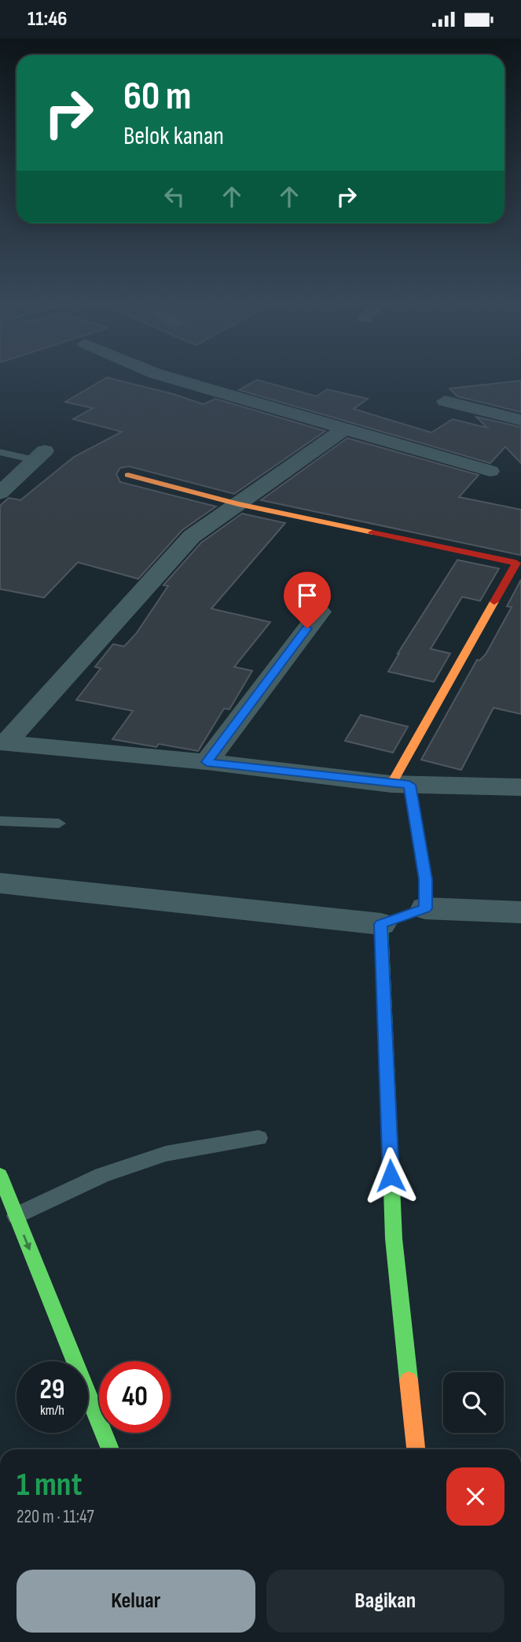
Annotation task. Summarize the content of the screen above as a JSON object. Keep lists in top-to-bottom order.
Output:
{
  "page": {
    "status": "11:46",
    "turn": ["60 m", "Belok kanan"],
    "speed": "29 km/h",
    "limit": "40",
    "heading": ["1 mnt", "220 m · 11:47"],
    "buttons": ["Keluar", "Bagikan"]
  }
}
